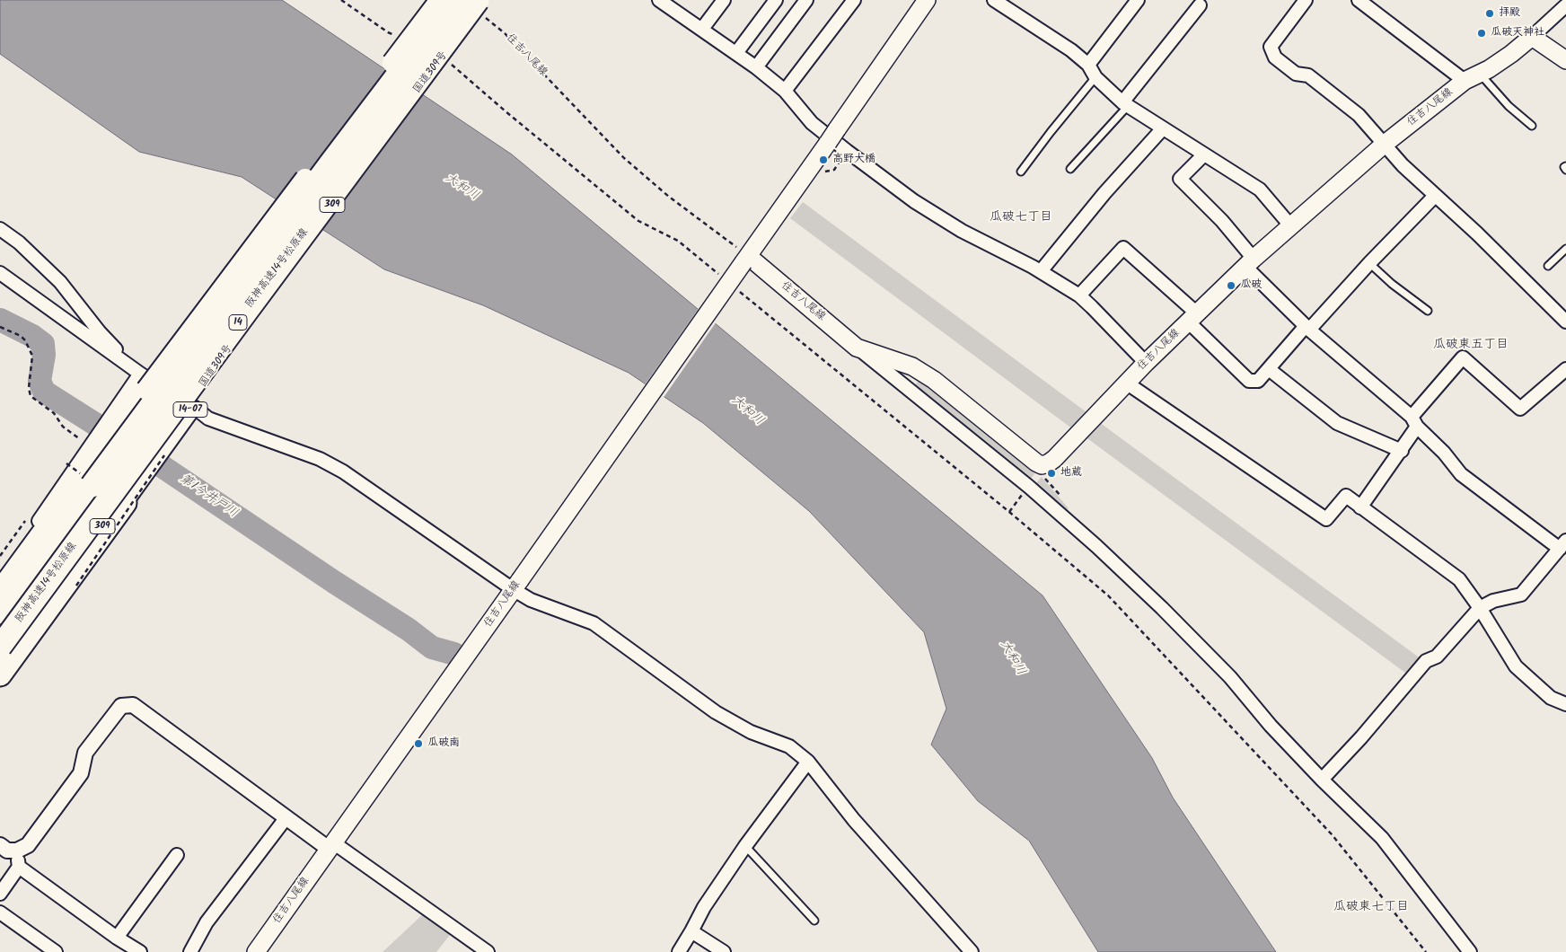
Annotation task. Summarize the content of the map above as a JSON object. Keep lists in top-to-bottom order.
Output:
{
  "streets": {
    "highway": [
      "国道309号",
      "309",
      "阪神高速14号松原線",
      "14",
      "14-07"
    ],
    "main road": ["住吉八尾線"]
  },
  "crossings": [
    ["住吉八尾線", "国道309号"],
    ["住吉八尾線", "阪神高速14号松原線"],
    ["国道309号", "阪神高速14号松原線"],
    ["阪神高速14号松原線", "14-07"]
  ],
  "districts": ["瓜破七丁目", "瓜破東五丁目", "瓜破東七丁目"],
  "water": ["大和川", "第1今井戸川"],
  "places": [
    "拝殿",
    "瓜破天神社",
    "高野大橋",
    "瓜破",
    "地蔵",
    "瓜破南"
  ]
}
